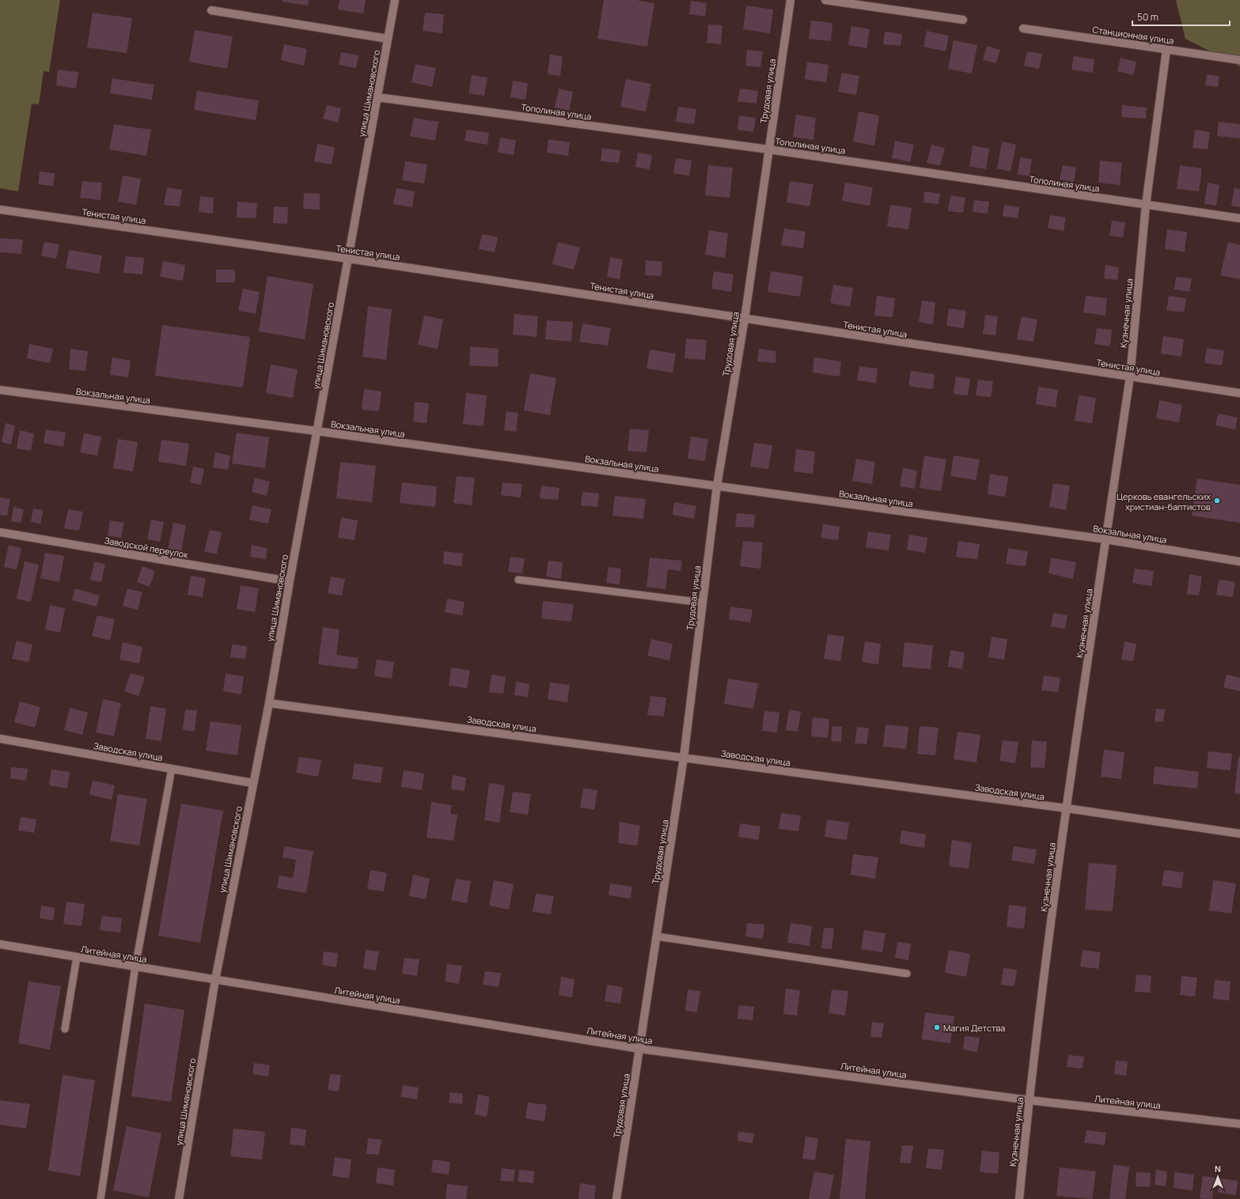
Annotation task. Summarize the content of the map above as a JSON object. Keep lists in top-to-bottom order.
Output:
{
  "streets": {
    "street": [
      "Станционная улица",
      "Трудовая улица",
      "улица Шимановского",
      "Тополиная улица",
      "Тенистая улица",
      "Кузнечная улица",
      "Вокзальная улица",
      "Заводской переулок",
      "Заводская улица",
      "Литейная улица"
    ]
  },
  "crossings": [
    ["Станционная улица", "Кузнечная улица"],
    ["Трудовая улица", "Тополиная улица"],
    ["Трудовая улица", "Тенистая улица"],
    ["Трудовая улица", "Вокзальная улица"],
    ["Трудовая улица", "Заводская улица"],
    ["Трудовая улица", "Литейная улица"],
    ["улица Шимановского", "Тополиная улица"],
    ["улица Шимановского", "Тенистая улица"],
    ["улица Шимановского", "Вокзальная улица"],
    ["улица Шимановского", "Заводской переулок"],
    ["улица Шимановского", "Заводская улица"],
    ["улица Шимановского", "Литейная улица"],
    ["Тополиная улица", "Кузнечная улица"],
    ["Тенистая улица", "Кузнечная улица"],
    ["Кузнечная улица", "Вокзальная улица"],
    ["Кузнечная улица", "Заводская улица"],
    ["Кузнечная улица", "Литейная улица"]
  ],
  "places": ["Церковь евангельских христиан-баптистов", "Магия Детства"],
  "scale_bar": "50 m",
  "north": "top"
}
